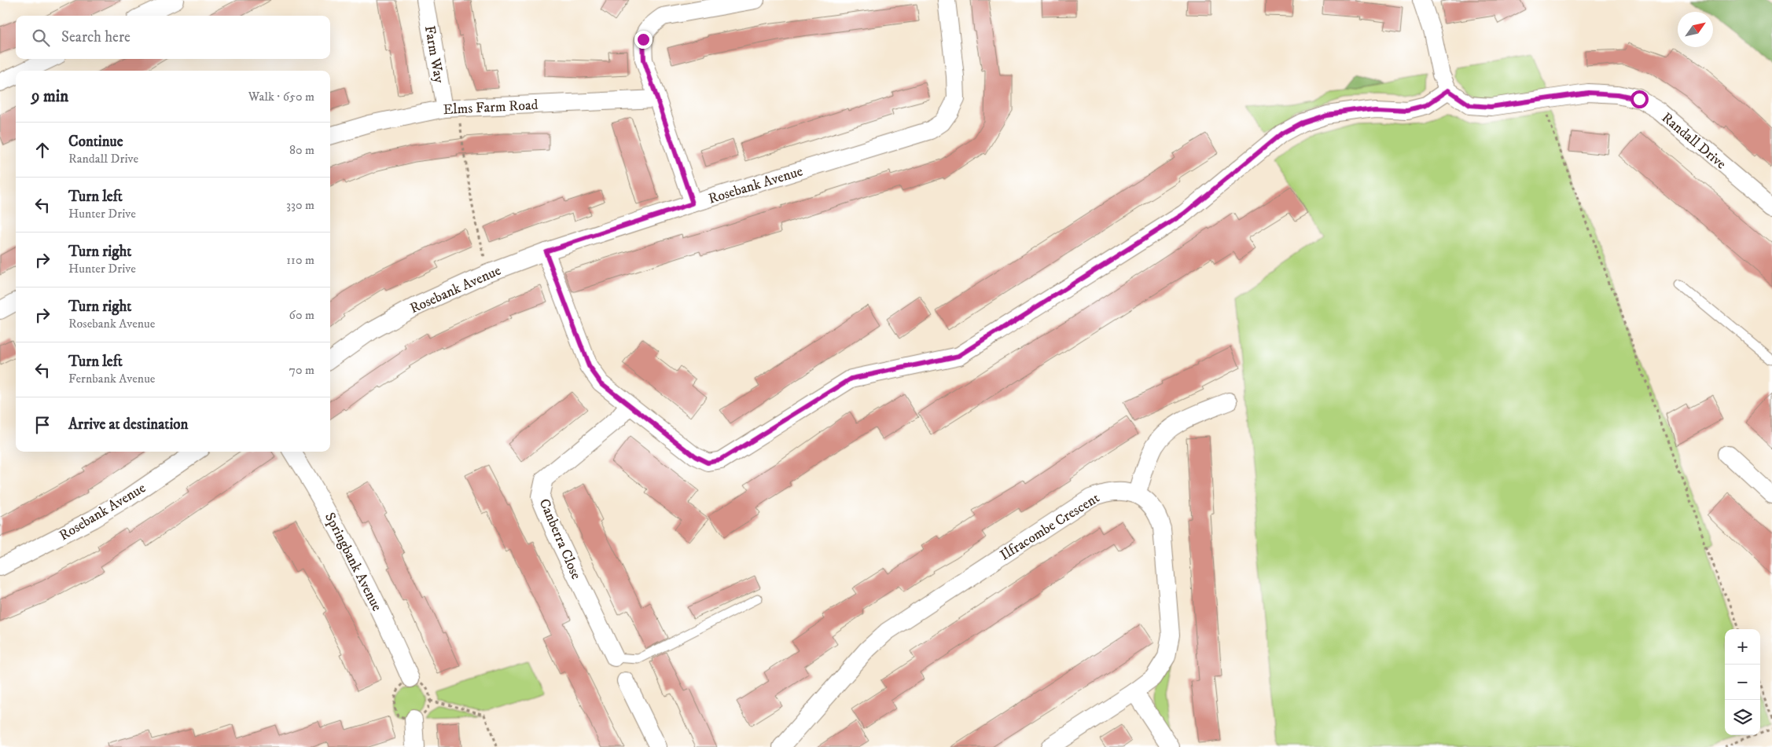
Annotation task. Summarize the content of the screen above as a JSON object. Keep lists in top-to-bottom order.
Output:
{
  "streets": {
    "street": [
      "Farm Way",
      "Elms Farm Road",
      "Randall Drive",
      "Rosebank Avenue",
      "Ilfracombe Crescent",
      "Canberra Close",
      "Springbank Avenue"
    ]
  },
  "crossings": [
    ["Farm Way", "Elms Farm Road"]
  ],
  "north": "top right",
  "page": {
    "search": "Search here",
    "heading": ["9 min", "Walk · 650 m"],
    "list": [
      ["Continue", "Randall Drive", "80 m"],
      ["Turn left", "Hunter Drive", "330 m"],
      ["Turn right", "Hunter Drive", "110 m"],
      ["Turn right", "Rosebank Avenue", "60 m"],
      ["Turn left", "Fernbank Avenue", "70 m"],
      "Arrive at destination"
    ],
    "map_buttons": ["+", "−"]
  }
}
